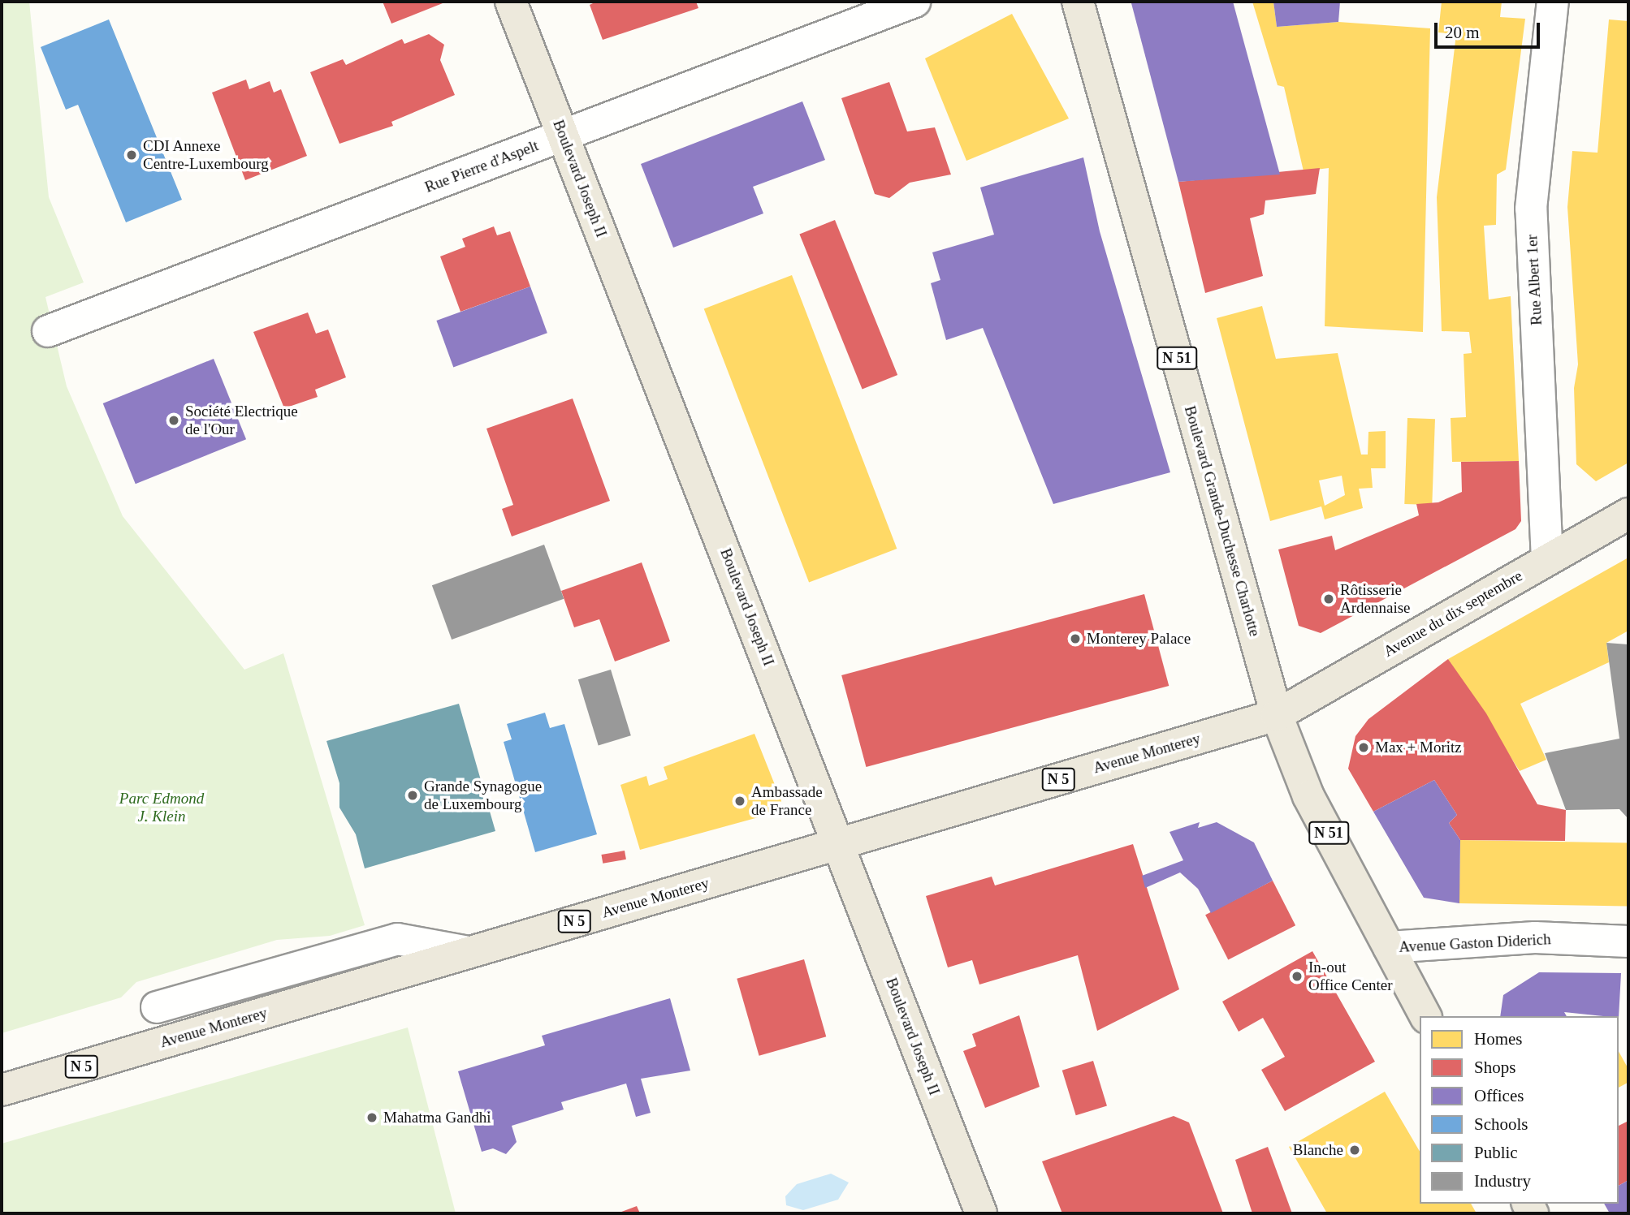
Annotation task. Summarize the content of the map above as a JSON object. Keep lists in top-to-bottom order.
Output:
{
  "streets": {
    "main road": [
      "Boulevard Joseph II",
      "N 51",
      "Boulevard Grande-Duchesse Charlotte",
      "Avenue du dix septembre",
      "Avenue Monterey",
      "N 5"
    ],
    "street": ["Rue Pierre d'Aspelt", "Rue Albert 1er", "Avenue Gaston Diderich"]
  },
  "crossings": [
    ["Rue Pierre d'Aspelt", "Boulevard Joseph II"],
    ["Boulevard Joseph II", "Avenue Monterey"],
    ["Rue Albert 1er", "Avenue du dix septembre"],
    ["Boulevard Grande-Duchesse Charlotte", "Avenue du dix septembre"],
    ["Boulevard Grande-Duchesse Charlotte", "Avenue Monterey"],
    ["Boulevard Grande-Duchesse Charlotte", "Avenue Gaston Diderich"],
    ["Avenue du dix septembre", "Avenue Monterey"]
  ],
  "parks": ["Parc Edmond J. Klein"],
  "places": [
    "CDI Annexe Centre-Luxembourg",
    "Société Electrique de l'Our",
    "Rôtisserie Ardennaise",
    "Monterey Palace",
    "Max + Moritz",
    "Grande Synagogue de Luxembourg",
    "Ambassade de France",
    "In-out Office Center",
    "Mahatma Gandhi",
    "Blanche"
  ],
  "legend": [
    "Homes",
    "Shops",
    "Offices",
    "Schools",
    "Public",
    "Industry"
  ],
  "scale_bar": "20 m"
}
